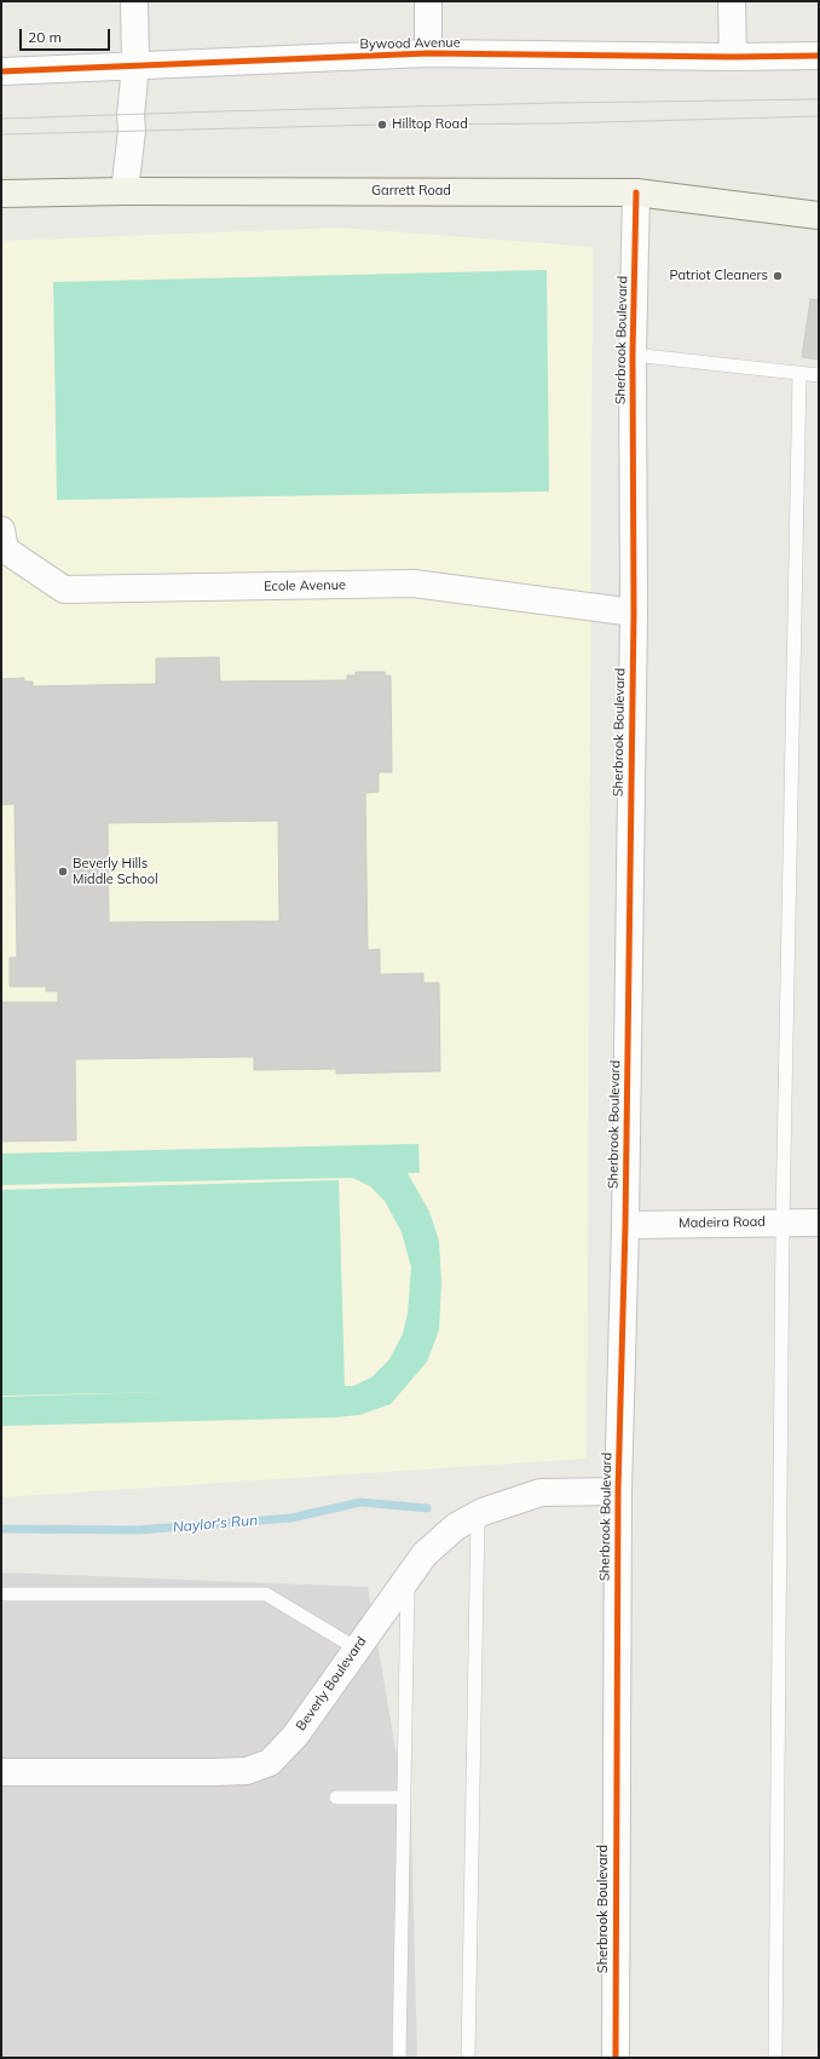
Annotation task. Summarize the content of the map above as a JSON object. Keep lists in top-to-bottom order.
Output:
{
  "streets": {
    "main road": ["Garrett Road"],
    "street": [
      "Bywood Avenue",
      "Sherbrook Boulevard",
      "Ecole Avenue",
      "Madeira Road",
      "Beverly Boulevard"
    ]
  },
  "crossings": [
    ["Garrett Road", "Sherbrook Boulevard"],
    ["Sherbrook Boulevard", "Ecole Avenue"],
    ["Sherbrook Boulevard", "Madeira Road"],
    ["Sherbrook Boulevard", "Beverly Boulevard"]
  ],
  "water": ["Naylor's Run"],
  "places": ["Hilltop Road", "Patriot Cleaners", "Beverly Hills Middle School"],
  "scale_bar": "20 m"
}
